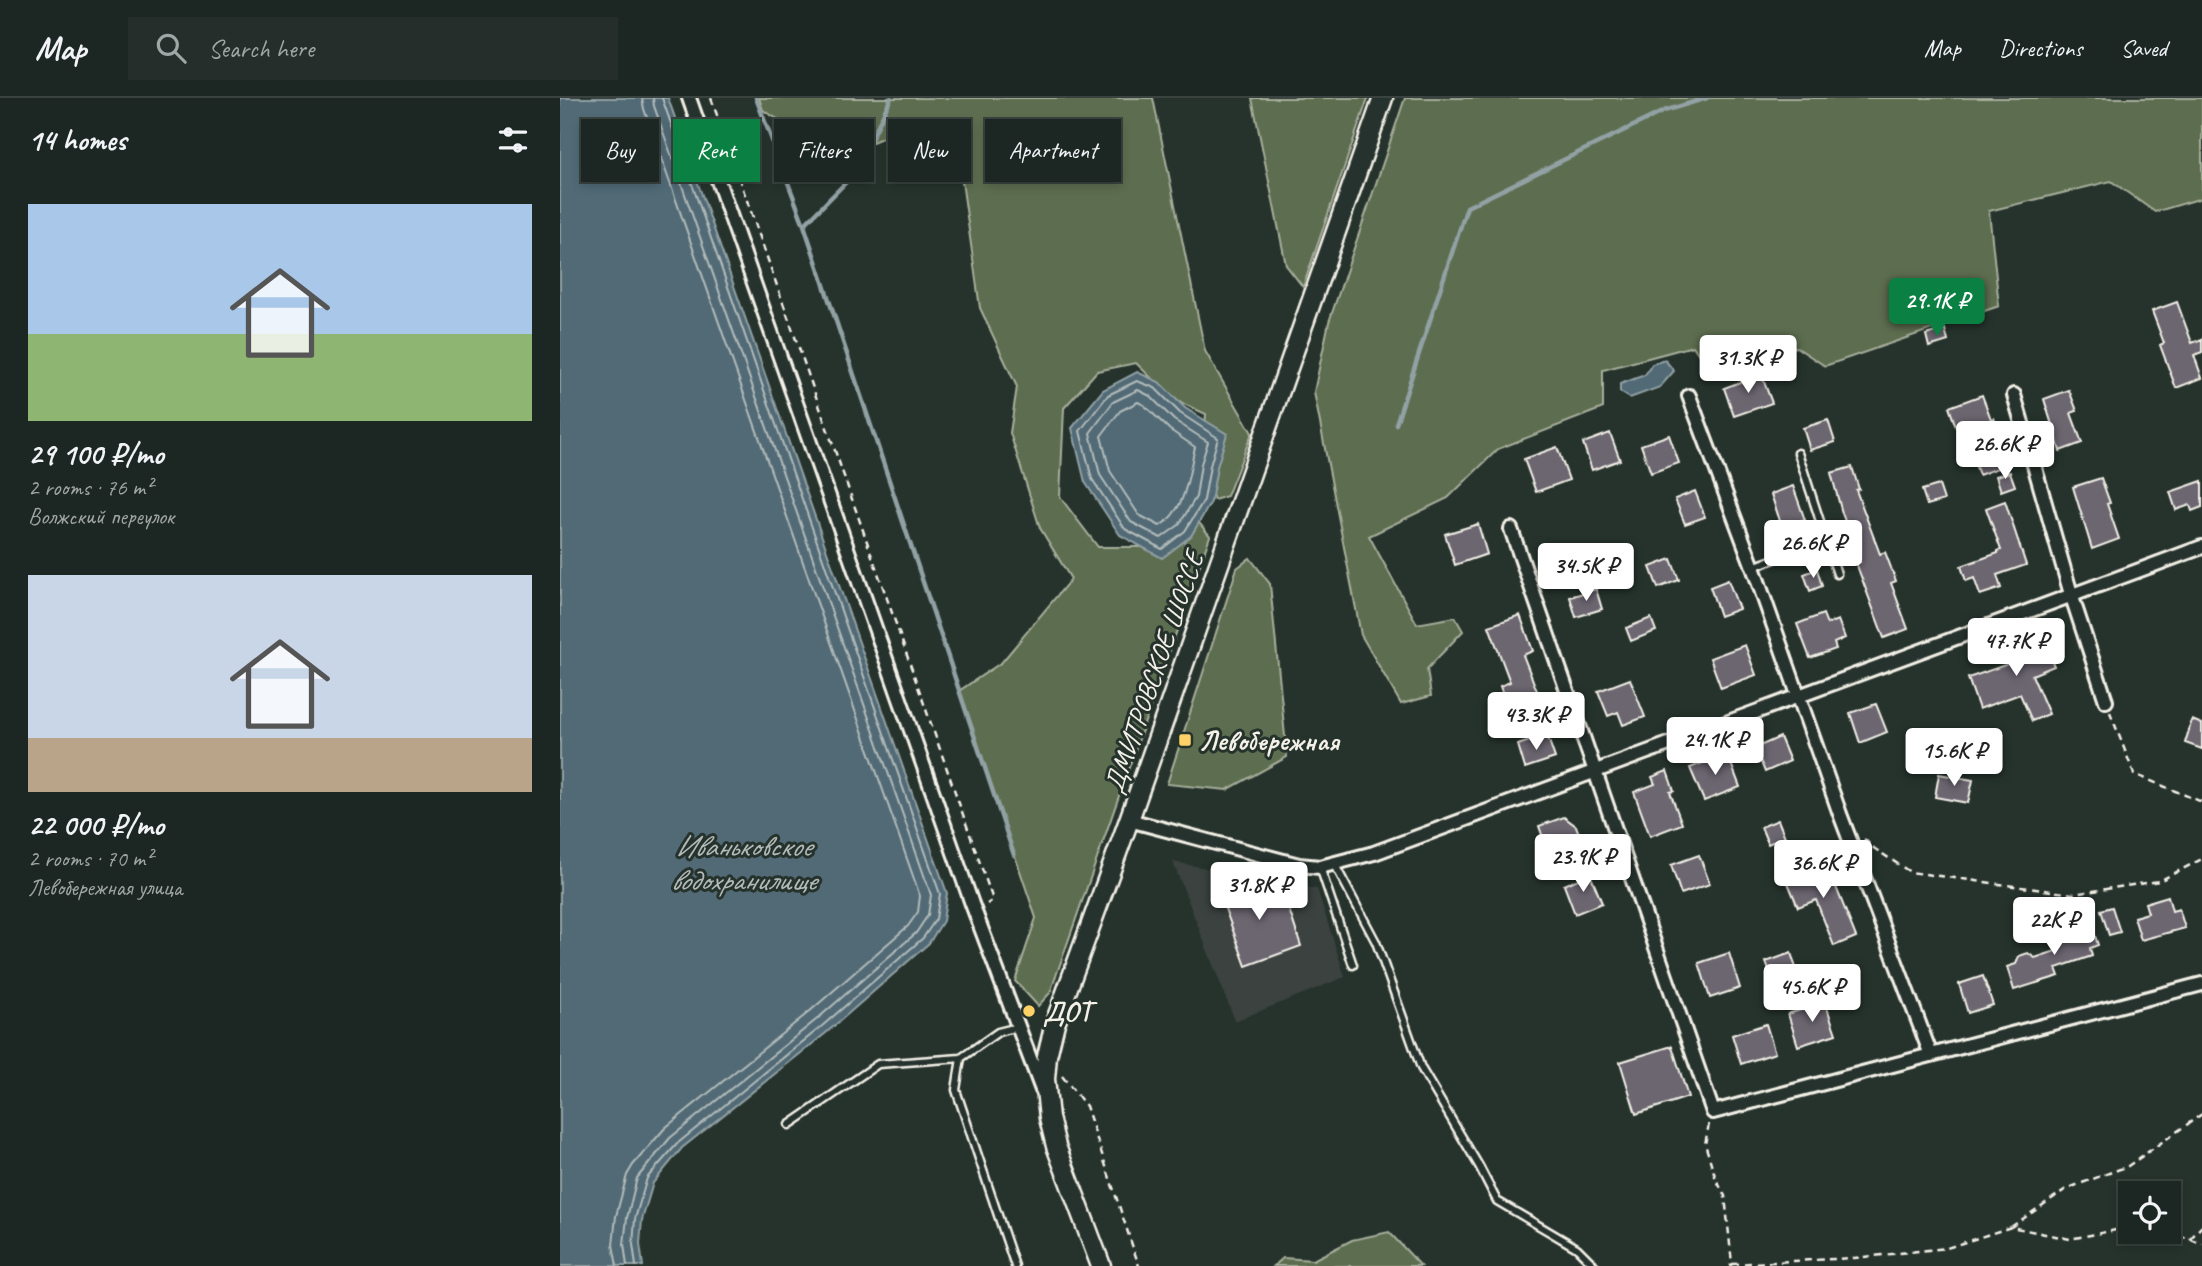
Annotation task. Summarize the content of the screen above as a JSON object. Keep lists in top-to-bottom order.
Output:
{
  "streets": {
    "street": ["ДМИТРОВСКОЕ ШОССЕ"]
  },
  "water": ["Иваньковское водохранилище"],
  "places": {
    "transit": ["Левобережная"],
    "other": ["ДОТ"]
  },
  "page": {
    "header": "Map",
    "search": "Search here",
    "nav": ["Map", "Directions", "Saved"],
    "heading": "14 homes",
    "chip": [
      "Buy",
      "Rent",
      "Filters",
      "New",
      "Apartment"
    ],
    "list": [
      {
        "name": "29 100 ₽/mo",
        "note": "2 rooms · 76 m² · Волжский переулок"
      },
      {
        "name": "22 000 ₽/mo",
        "note": "2 rooms · 70 m² · Левобережная улица"
      }
    ],
    "price": [
      "29.1K ₽",
      "31.3K ₽",
      "26.6K ₽",
      "26.6K ₽",
      "34.5K ₽",
      "47.7K ₽",
      "43.3K ₽",
      "24.1K ₽",
      "15.6K ₽",
      "23.9K ₽",
      "36.6K ₽",
      "31.8K ₽",
      "22K ₽",
      "45.6K ₽"
    ]
  }
}
